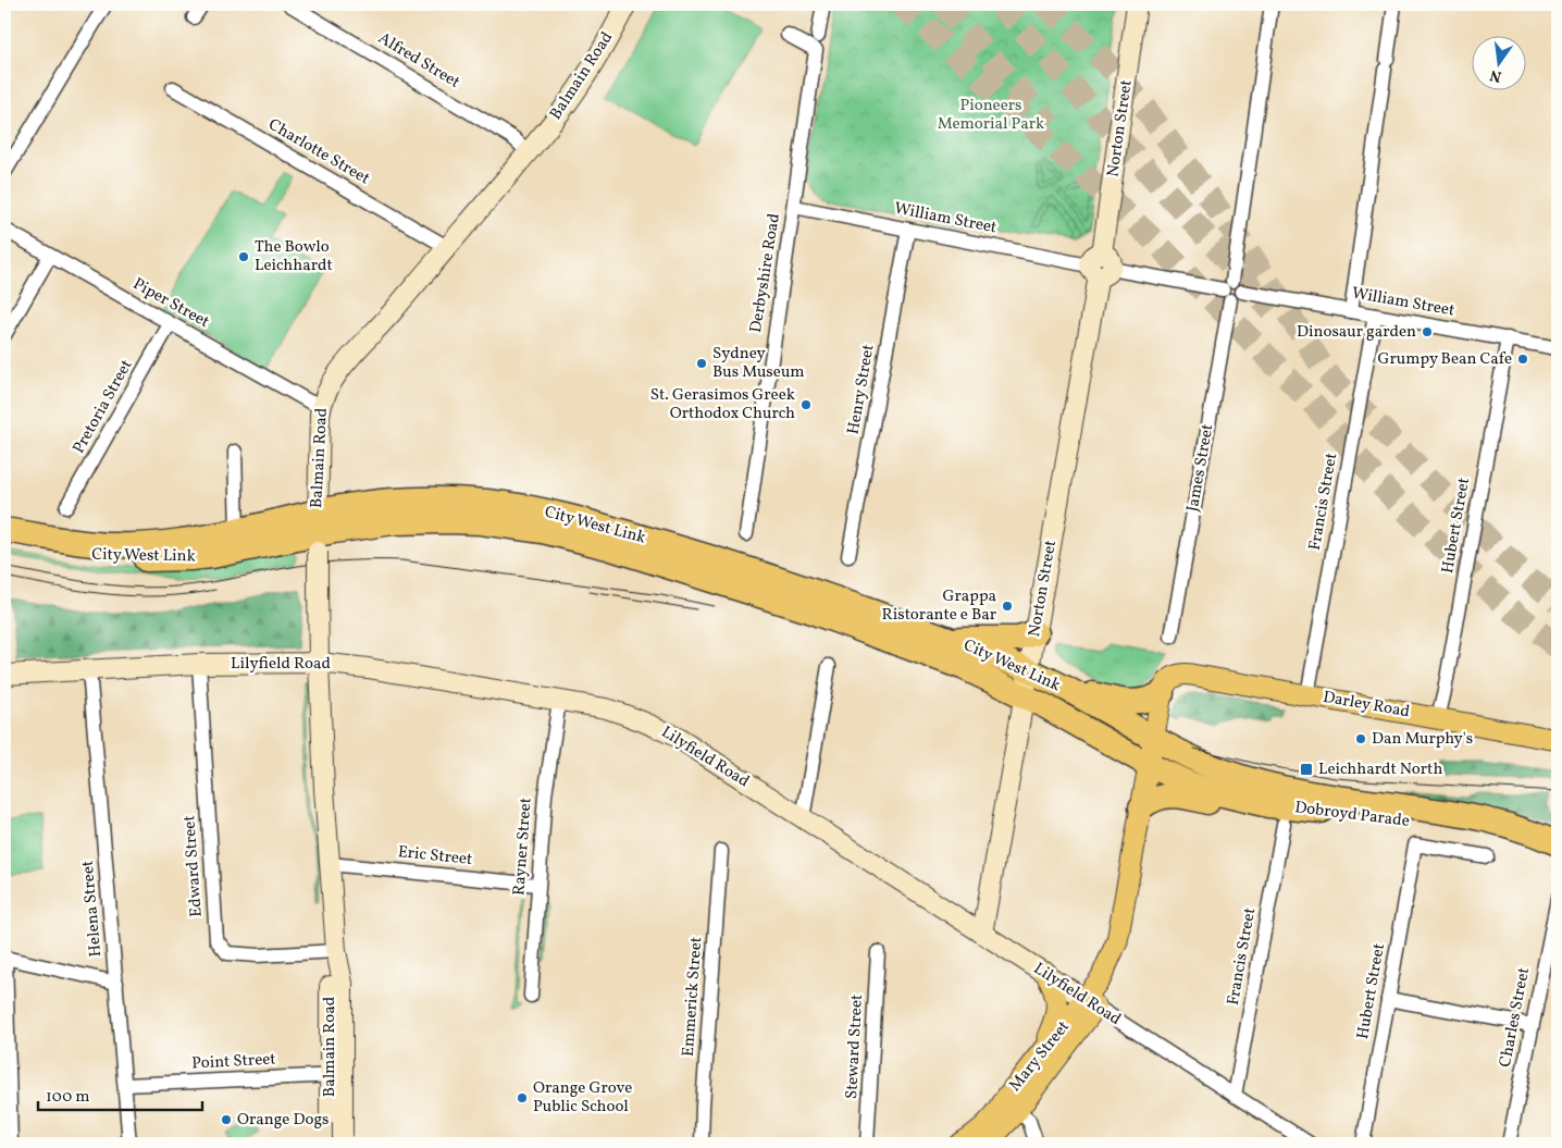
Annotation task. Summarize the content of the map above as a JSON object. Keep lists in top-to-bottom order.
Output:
{
  "streets": {
    "highway": ["City West Link", "Dobroyd Parade"],
    "main road": ["Darley Road", "Mary Street"],
    "street": [
      "Alfred Street",
      "Balmain Road",
      "Norton Street",
      "Charlotte Street",
      "William Street",
      "Derbyshire Road",
      "Piper Street",
      "Henry Street",
      "Pretoria Street",
      "James Street",
      "Francis Street",
      "Hubert Street",
      "Lilyfield Road",
      "Rayner Street",
      "Eric Street",
      "Edward Street",
      "Helena Street",
      "Emmerick Street",
      "Charles Street",
      "Steward Street",
      "Point Street"
    ]
  },
  "crossings": [
    ["Alfred Street", "Balmain Road"],
    ["Balmain Road", "Charlotte Street"],
    ["Balmain Road", "Piper Street"],
    ["Balmain Road", "City West Link"],
    ["Balmain Road", "Lilyfield Road"],
    ["Balmain Road", "Eric Street"],
    ["Balmain Road", "Edward Street"],
    ["Balmain Road", "Point Street"],
    ["Norton Street", "William Street"],
    ["Norton Street", "City West Link"],
    ["Norton Street", "Lilyfield Road"],
    ["William Street", "Derbyshire Road"],
    ["William Street", "Henry Street"],
    ["William Street", "James Street"],
    ["William Street", "Francis Street"],
    ["William Street", "Hubert Street"],
    ["Piper Street", "Pretoria Street"],
    ["Francis Street", "Lilyfield Road"],
    ["Francis Street", "Darley Road"],
    ["City West Link", "Dobroyd Parade"],
    ["Hubert Street", "Darley Road"],
    ["Lilyfield Road", "Rayner Street"],
    ["Lilyfield Road", "Edward Street"],
    ["Lilyfield Road", "Helena Street"],
    ["Lilyfield Road", "Mary Street"],
    ["Rayner Street", "Eric Street"],
    ["Helena Street", "Point Street"]
  ],
  "parks": ["Pioneers Memorial Park"],
  "places": {
    "other": [
      "The Bowlo Leichhardt",
      "Dinosaur garden",
      "Grumpy Bean Cafe",
      "Sydney Bus Museum",
      "St. Gerasimos Greek Orthodox Church",
      "Grappa Ristorante e Bar",
      "Dan Murphy's",
      "Orange Grove Public School",
      "Orange Dogs"
    ],
    "transit": ["Leichhardt North"]
  },
  "scale_bar": "100 m",
  "north": "bottom"
}
